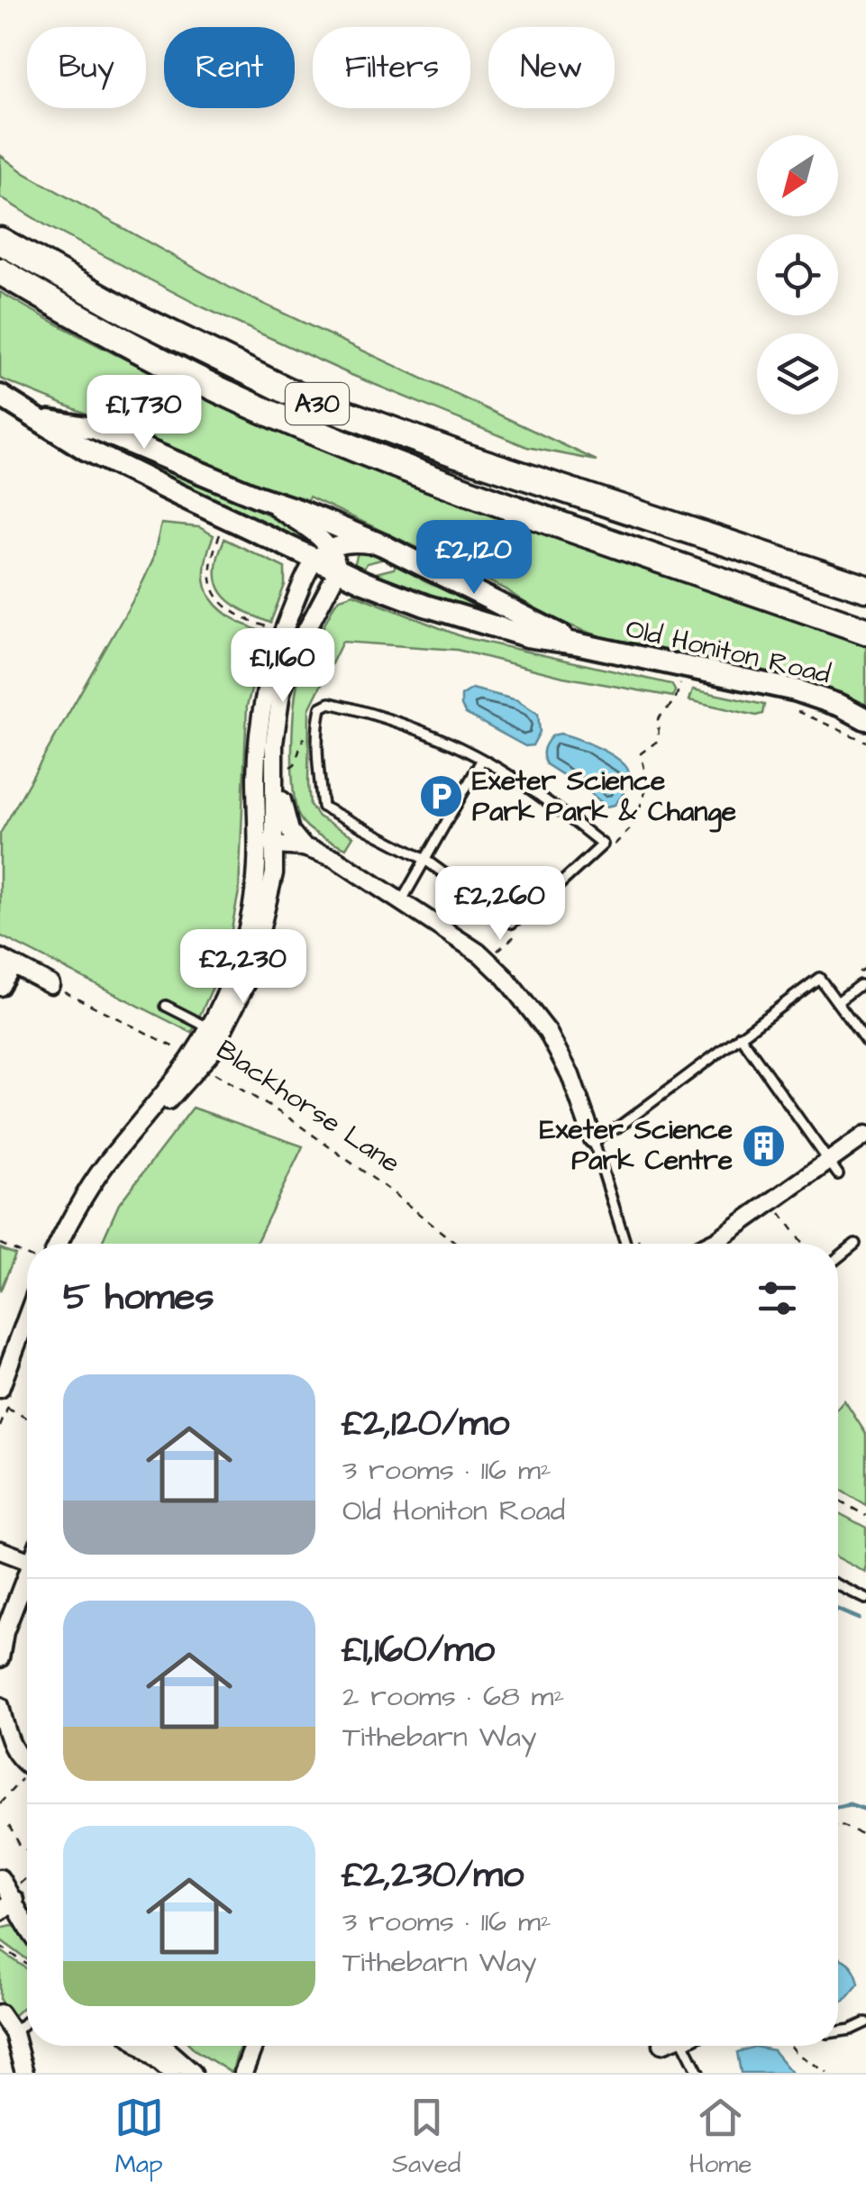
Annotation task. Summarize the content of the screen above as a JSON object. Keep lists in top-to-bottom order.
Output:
{
  "streets": {
    "highway": ["A30"],
    "street": ["Old Honiton Road"],
    "path": ["Blackhorse Lane"]
  },
  "places": {
    "parking": ["Exeter Science Park Park & Change"],
    "building": ["Exeter Science Park Centre"]
  },
  "north": "bottom left",
  "page": {
    "chip": [
      "Buy",
      "Rent",
      "Filters",
      "New"
    ],
    "price": [
      "£1,730",
      "£2,120",
      "£1,160",
      "£2,260",
      "£2,230"
    ],
    "heading": "5 homes",
    "list": [
      {
        "name": "£2,120/mo",
        "note": "3 rooms · 116 m² · Old Honiton Road"
      },
      {
        "name": "£1,160/mo",
        "note": "2 rooms · 68 m² · Tithebarn Way"
      },
      {
        "name": "£2,230/mo",
        "note": "3 rooms · 116 m² · Tithebarn Way"
      }
    ],
    "tabs": ["Map", "Saved", "Home"]
  }
}
